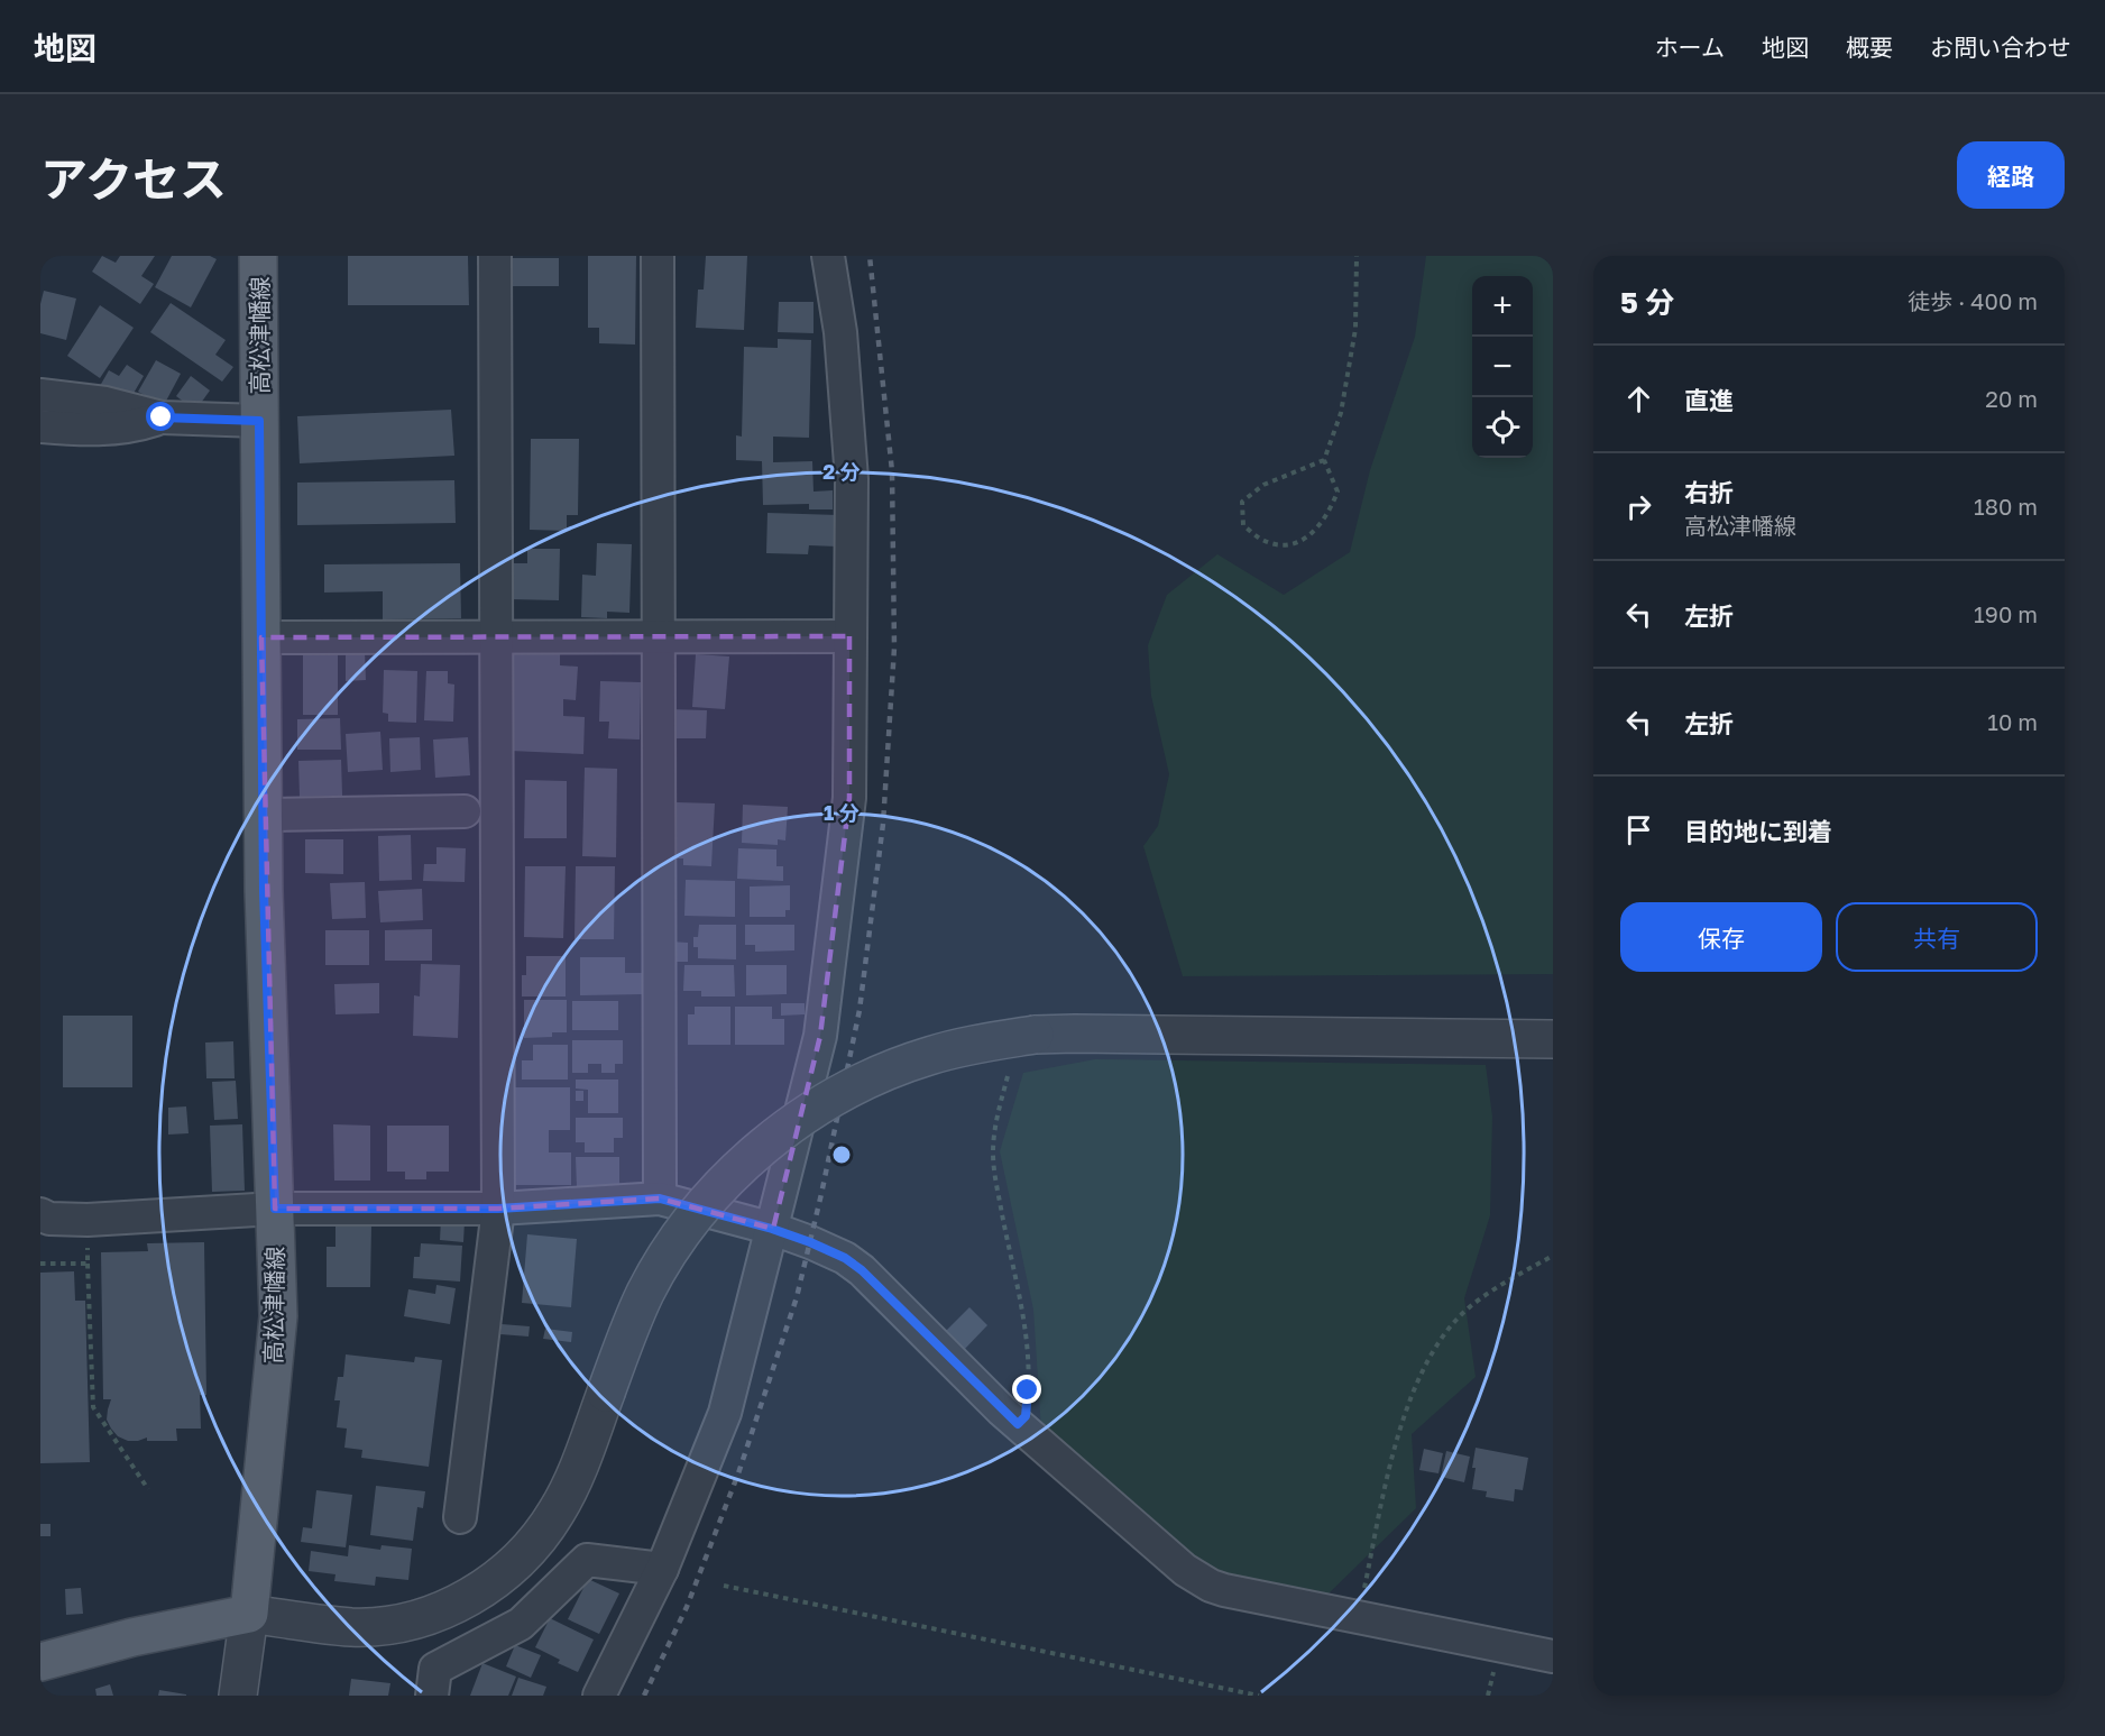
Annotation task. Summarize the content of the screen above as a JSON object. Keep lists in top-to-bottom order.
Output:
{
  "streets": {
    "main road": ["高松津幡線"]
  },
  "page": {
    "header": "地図",
    "nav": [
      "ホーム",
      "地図",
      "概要",
      "お問い合わせ"
    ],
    "title": "アクセス",
    "buttons": [
      "経路",
      ["保存", "共有"]
    ],
    "heading": ["5 分", "徒歩 · 400 m"],
    "map_buttons": ["+", "−"],
    "list": [
      ["直進", "20 m"],
      ["右折", "高松津幡線", "180 m"],
      ["左折", "190 m"],
      ["左折", "10 m"],
      "目的地に到着"
    ]
  },
  "rings": ["2 分", "1 分"]
}
